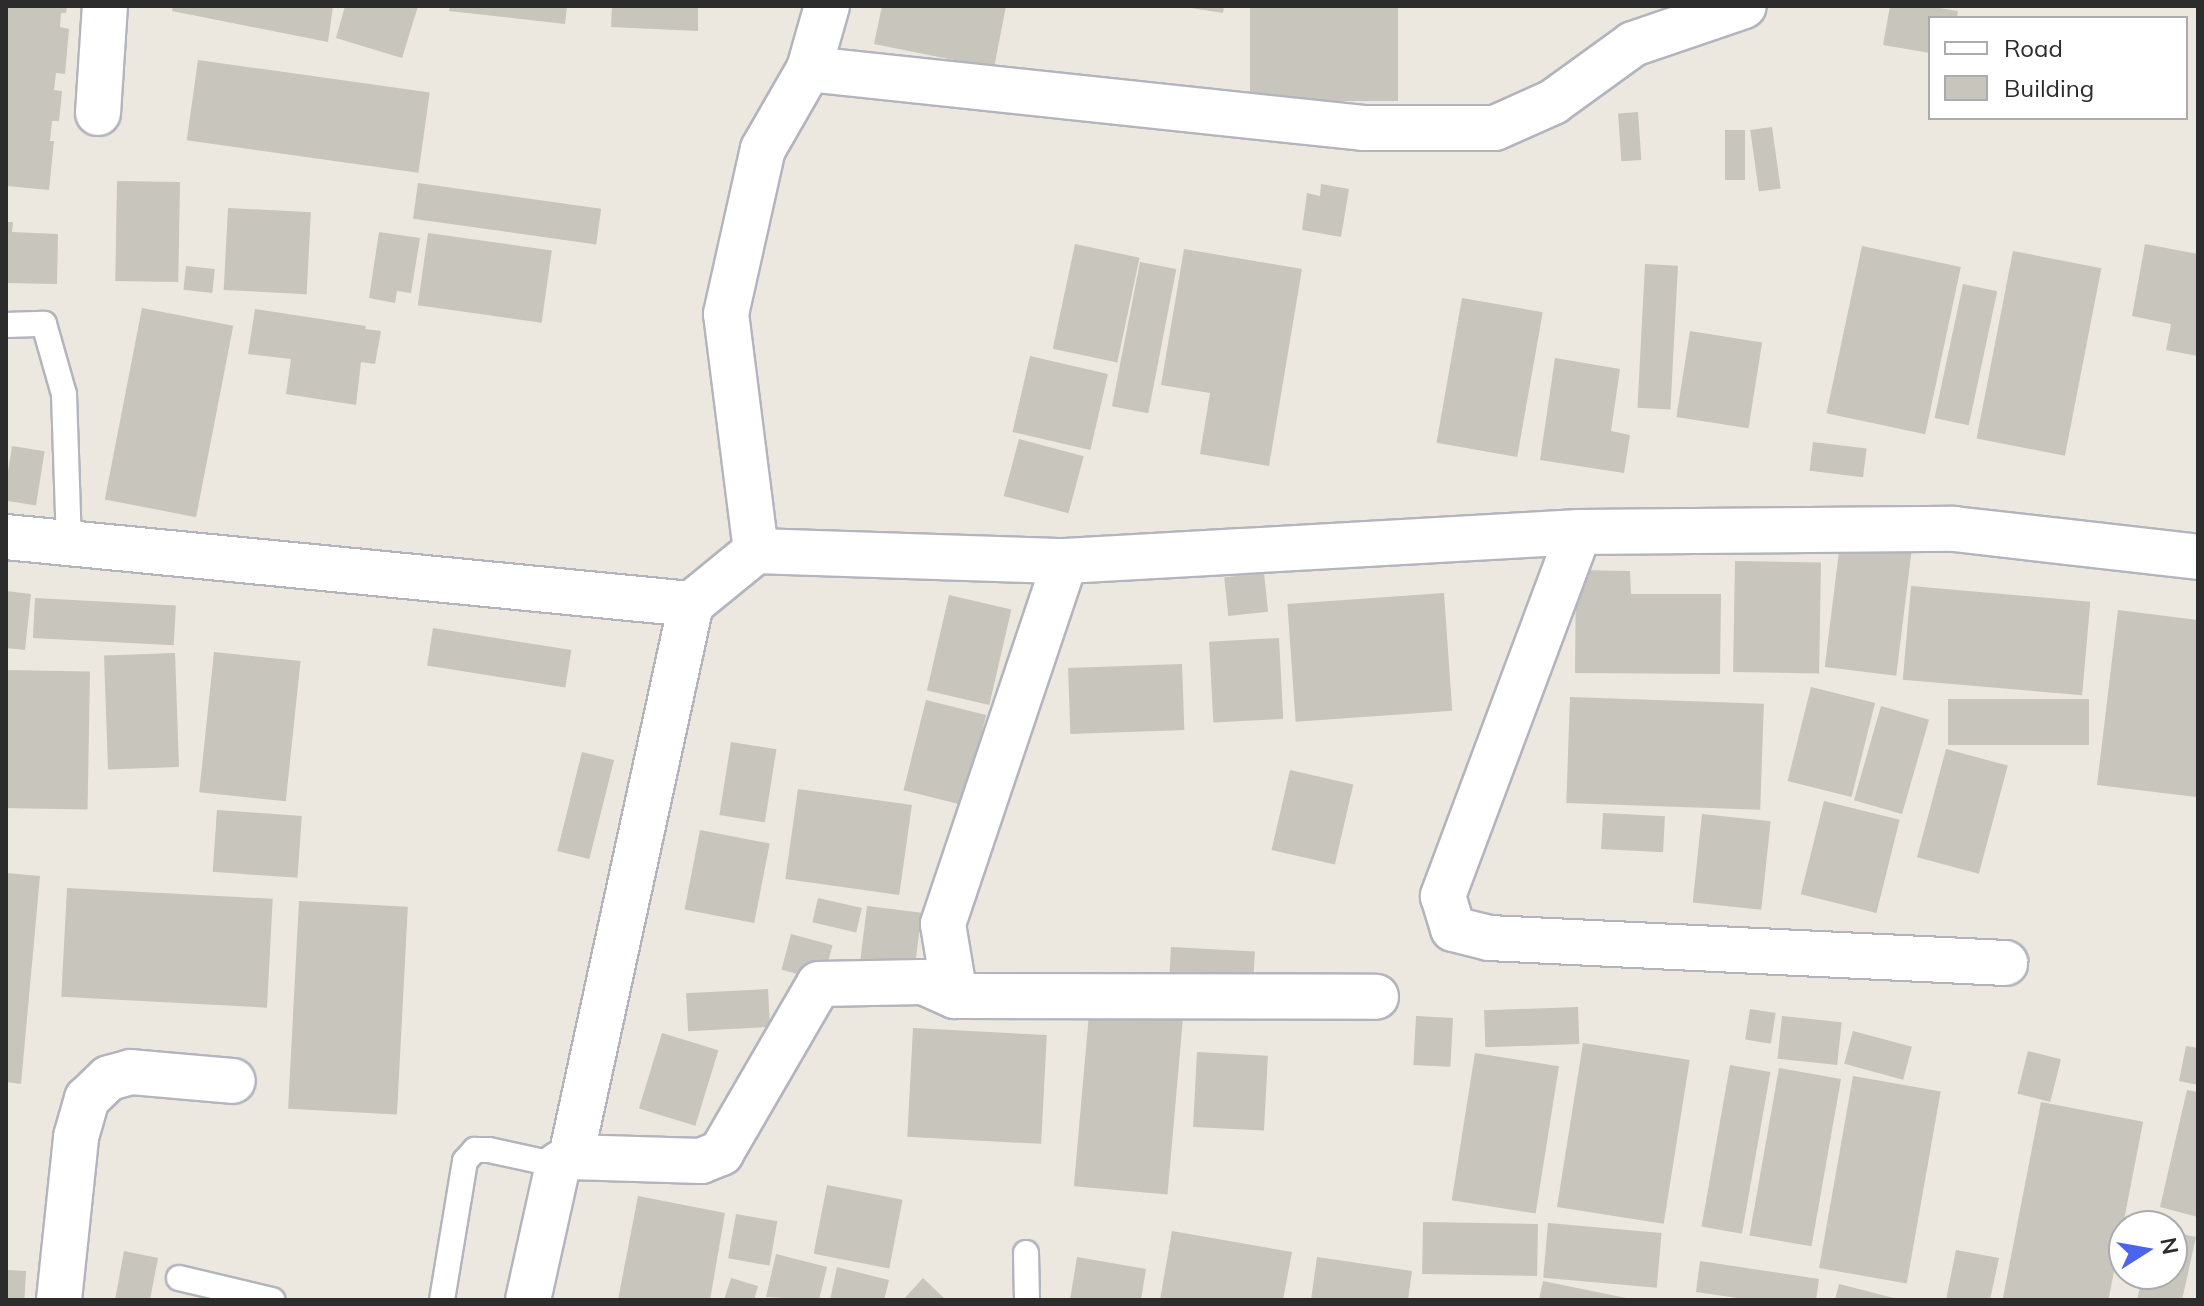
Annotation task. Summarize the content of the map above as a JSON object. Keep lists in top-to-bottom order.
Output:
{
  "legend": ["Road", "Building"],
  "north": "right"
}
